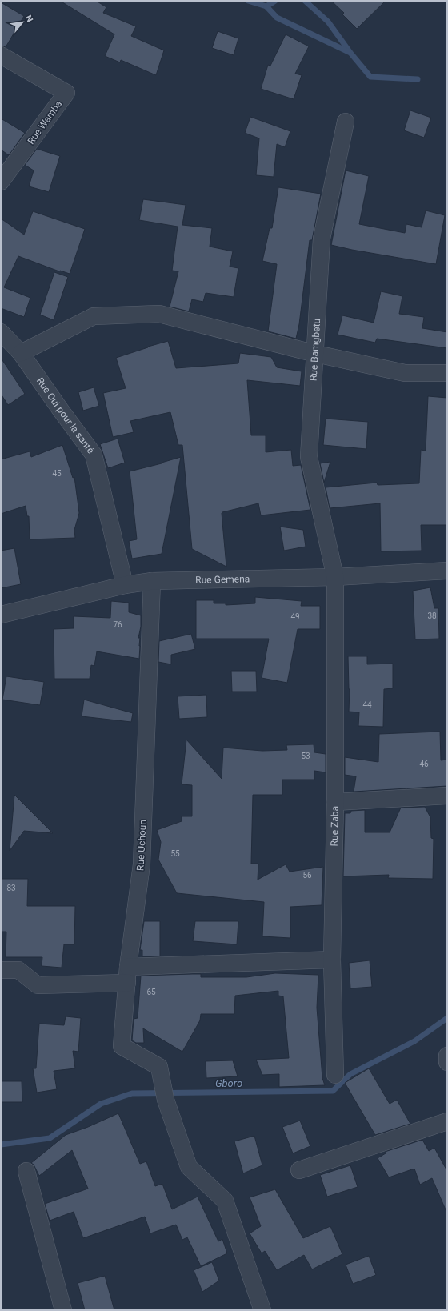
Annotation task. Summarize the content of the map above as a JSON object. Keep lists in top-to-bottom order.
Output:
{
  "streets": {
    "street": [
      "Rue Wamba",
      "Rue Bamgbetu",
      "Rue Oui pour la santé",
      "Rue Gemena",
      "Rue Zaba",
      "Rue Uchoun"
    ]
  },
  "crossings": [
    ["Rue Bamgbetu", "Rue Gemena"],
    ["Rue Bamgbetu", "Rue Zaba"],
    ["Rue Oui pour la santé", "Rue Gemena"],
    ["Rue Gemena", "Rue Zaba"],
    ["Rue Gemena", "Rue Uchoun"]
  ],
  "water": ["Gboro"],
  "house_numbers": [
    "45",
    "38",
    "49",
    "76",
    "44",
    "53",
    "46",
    "55",
    "56",
    "83",
    "65"
  ],
  "north": "top right"
}
